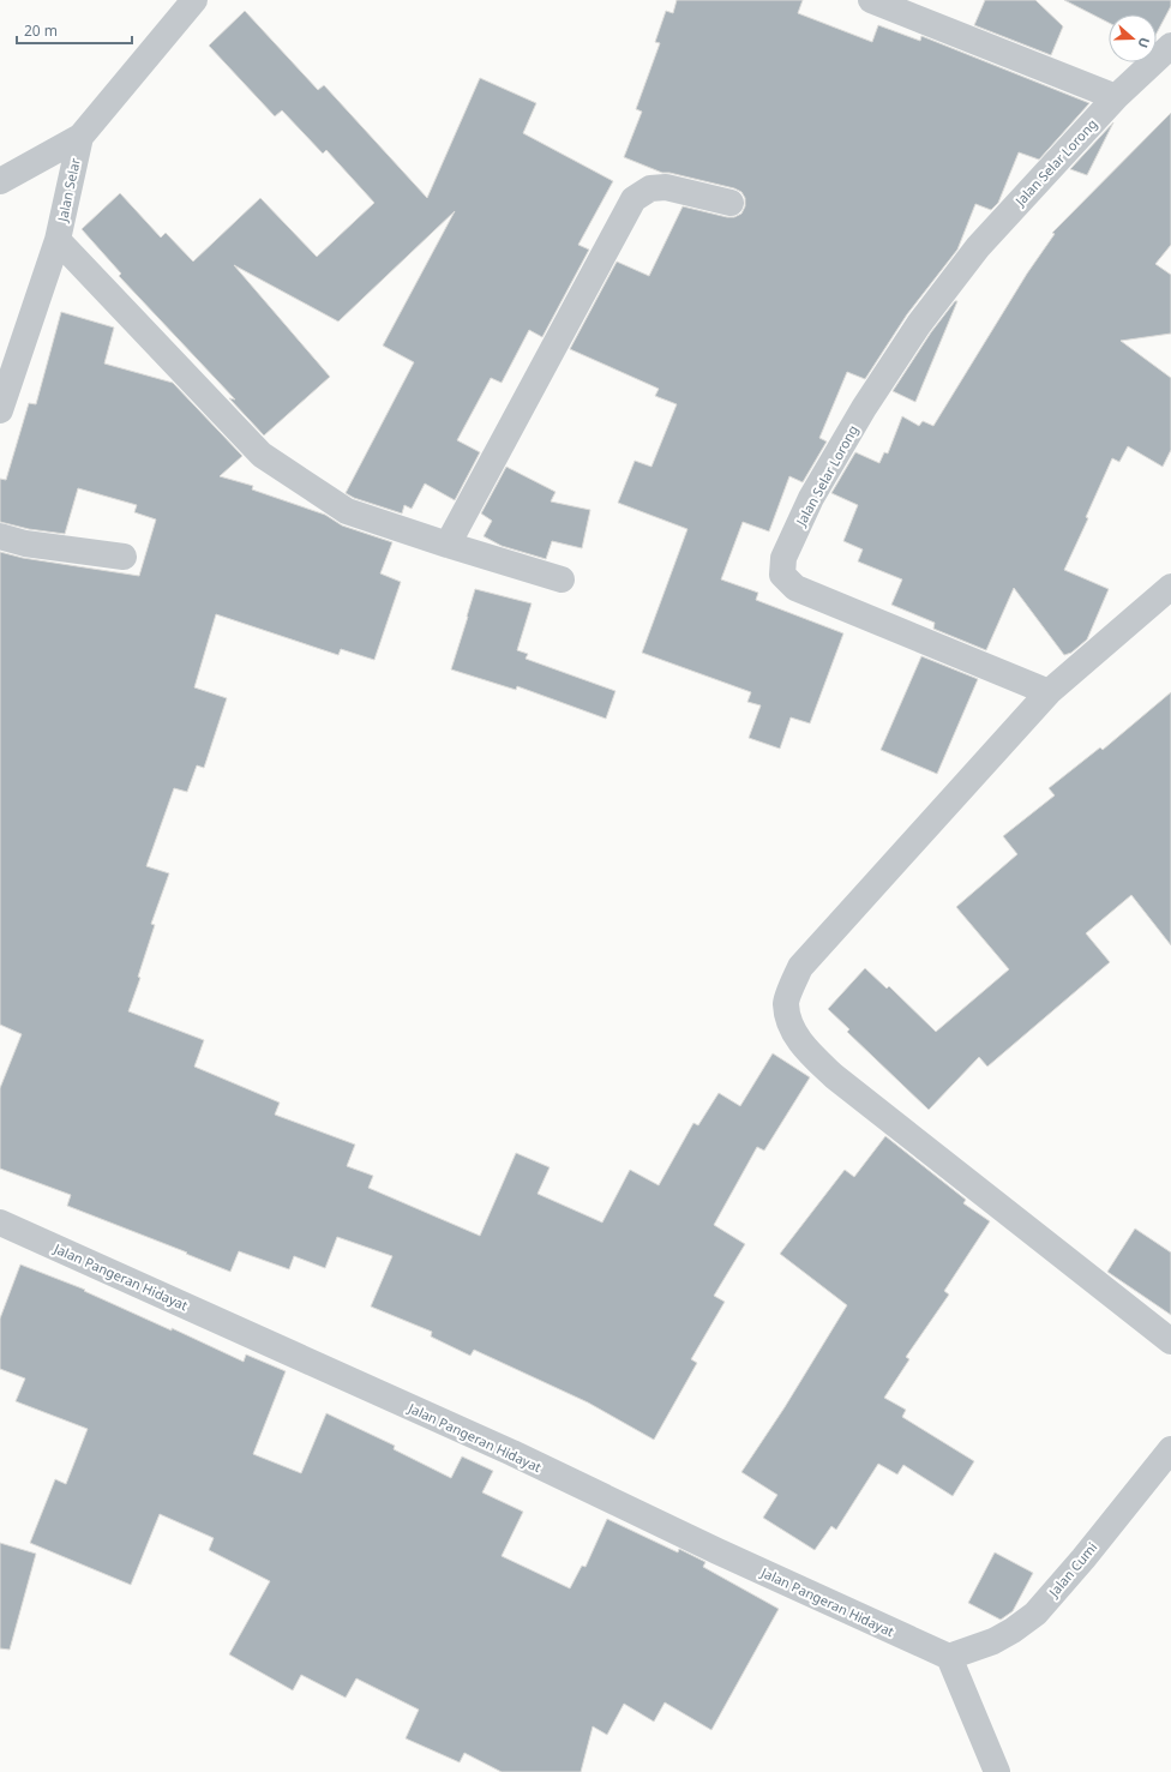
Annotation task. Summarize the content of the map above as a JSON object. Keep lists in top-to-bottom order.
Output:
{
  "streets": {
    "street": [
      "Jalan Selar Lorong",
      "Jalan Selar",
      "Jalan Pangeran Hidayat",
      "Jalan Cumi"
    ]
  },
  "crossings": [
    ["Jalan Pangeran Hidayat", "Jalan Cumi"]
  ],
  "scale_bar": "20 m",
  "north": "right"
}
